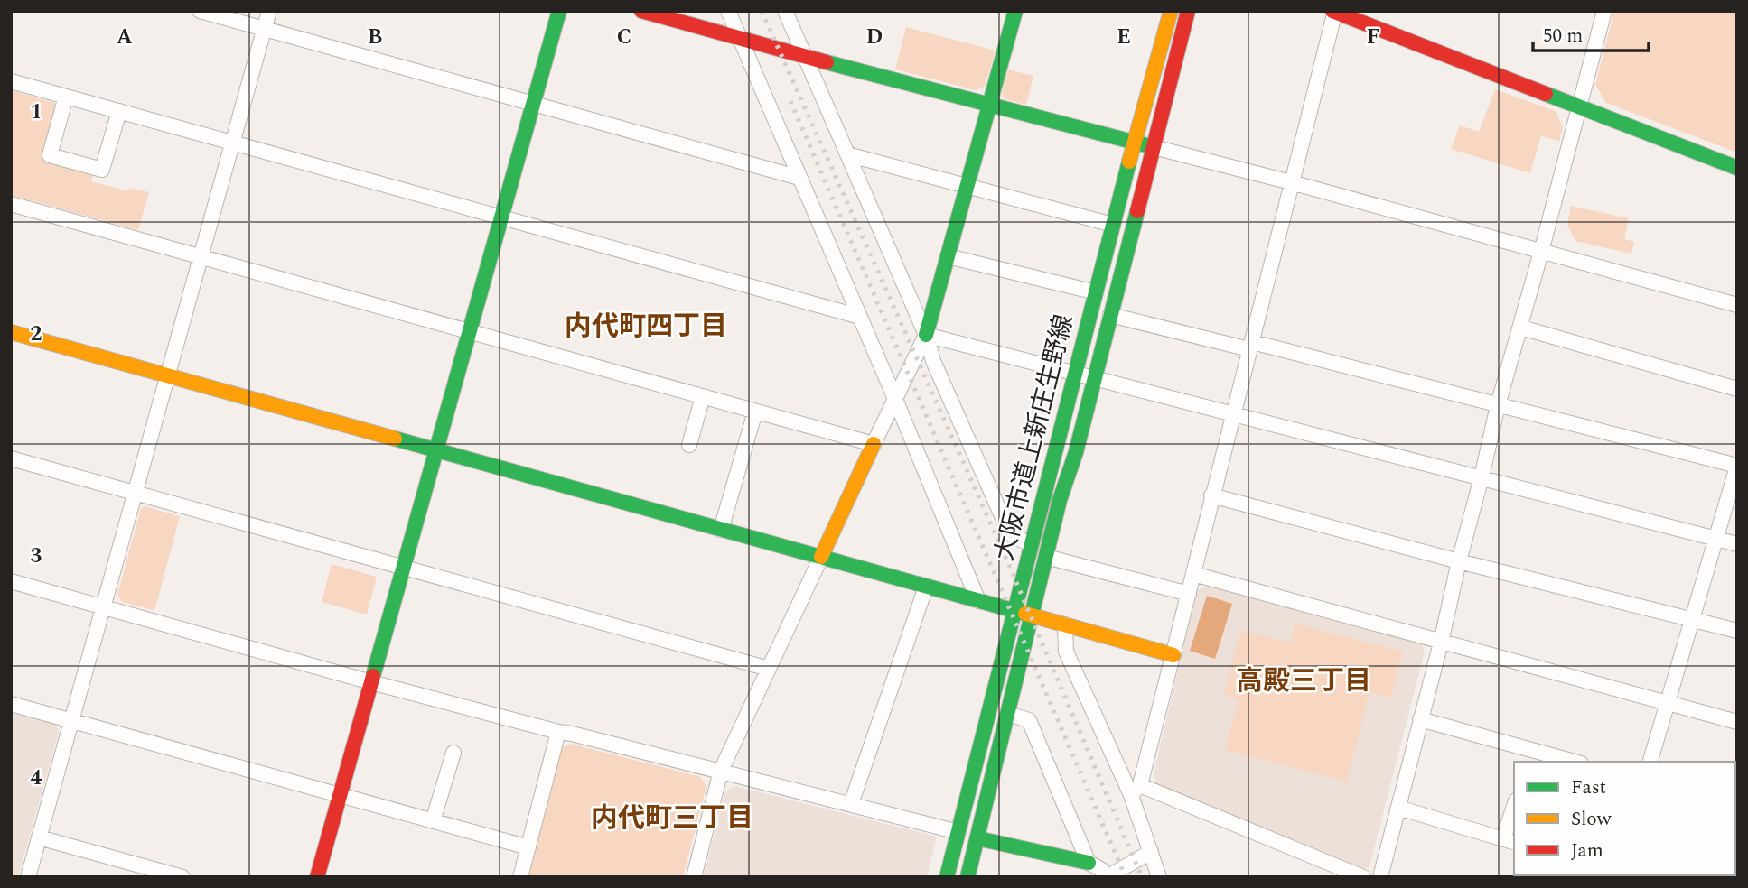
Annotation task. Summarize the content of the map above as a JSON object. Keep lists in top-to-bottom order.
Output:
{
  "streets": {
    "street": ["大阪市道上新庄生野線"]
  },
  "districts": ["内代町四丁目", "高殿三丁目", "内代町三丁目"],
  "legend": ["Fast", "Slow", "Jam"],
  "scale_bar": "50 m",
  "grid": {
    "columns": [
      "A",
      "B",
      "C",
      "D",
      "E",
      "F"
    ],
    "rows": [
      "1",
      "2",
      "3",
      "4"
    ]
  }
}
